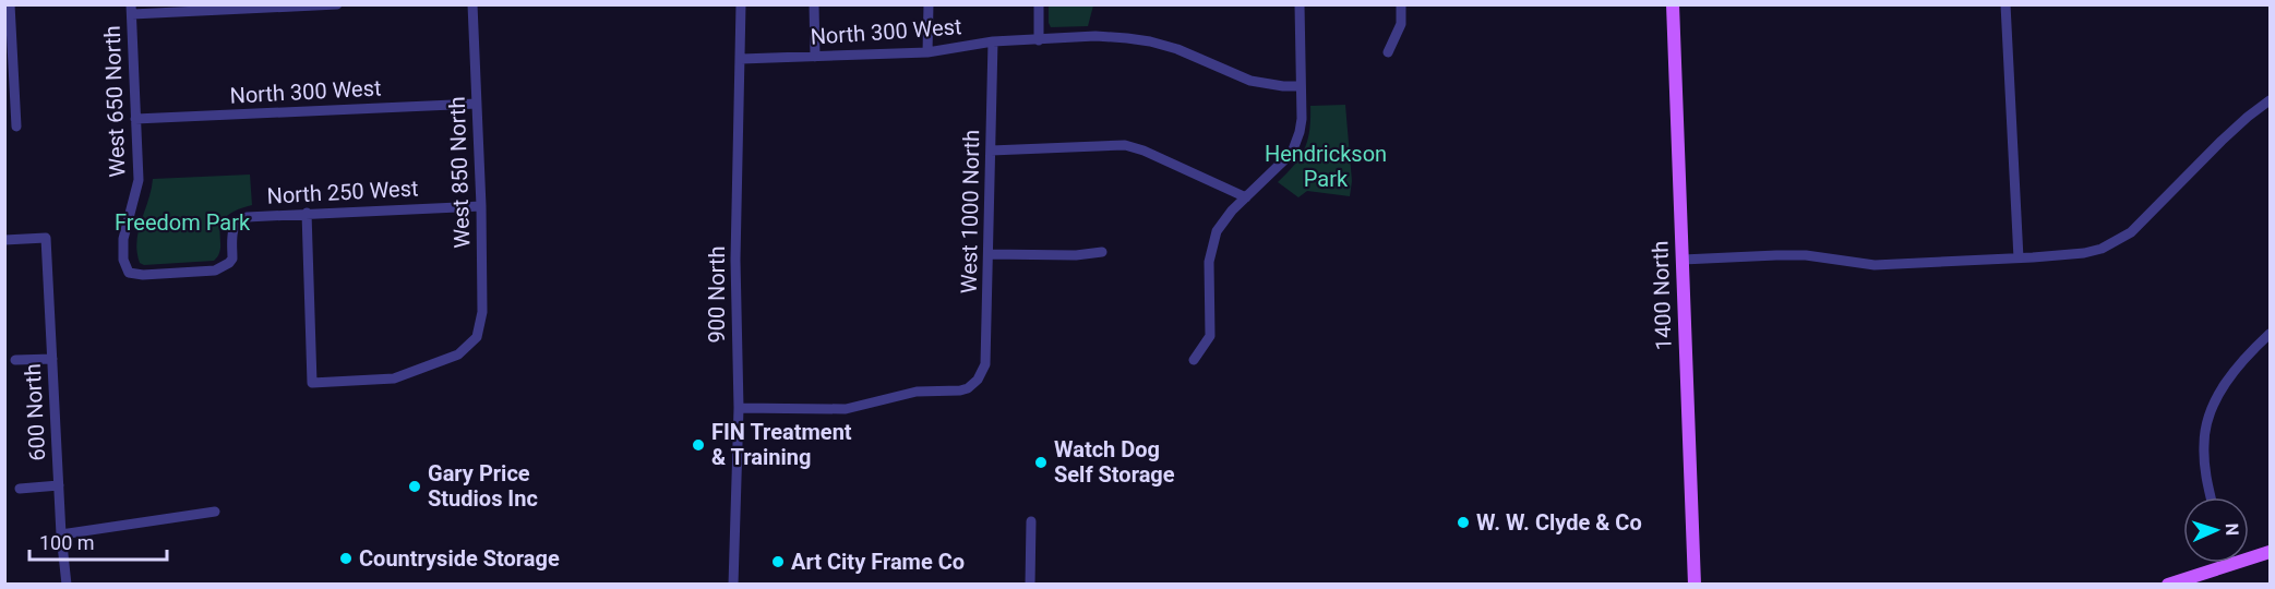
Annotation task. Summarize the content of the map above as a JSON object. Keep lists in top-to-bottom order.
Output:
{
  "streets": {
    "main road": ["1400 North"],
    "street": [
      "North 300 West",
      "West 650 North",
      "West 850 North",
      "North 250 West",
      "West 1000 North",
      "900 North",
      "600 North"
    ]
  },
  "crossings": [
    ["North 300 West", "West 650 North"],
    ["North 300 West", "West 850 North"],
    ["North 300 West", "West 1000 North"],
    ["North 300 West", "900 North"],
    ["West 650 North", "North 250 West"],
    ["West 850 North", "North 250 West"],
    ["West 1000 North", "900 North"]
  ],
  "parks": ["Hendrickson Park", "Freedom Park"],
  "places": [
    "FIN Treatment & Training",
    "Watch Dog Self Storage",
    "Gary Price Studios Inc",
    "W. W. Clyde & Co",
    "Countryside Storage",
    "Art City Frame Co"
  ],
  "scale_bar": "100 m",
  "north": "right"
}
